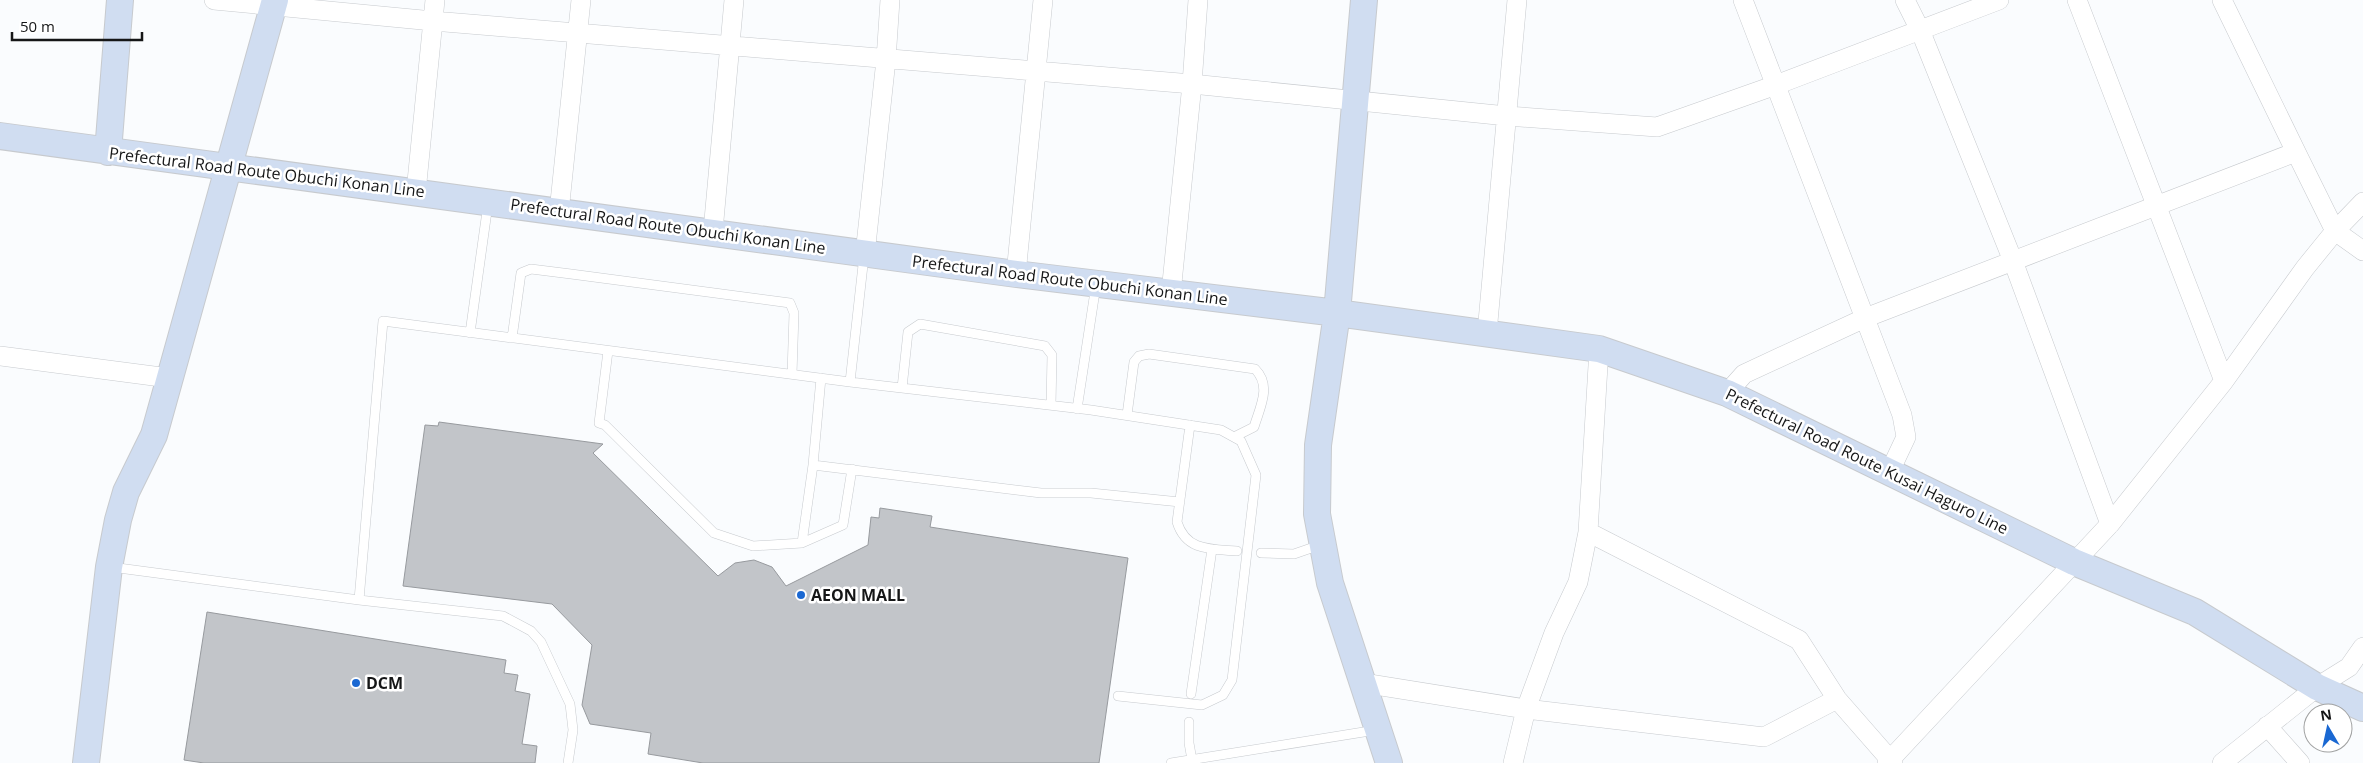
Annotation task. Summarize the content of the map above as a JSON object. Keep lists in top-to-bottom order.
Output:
{
  "streets": {
    "main road": ["Prefectural Road Route Obuchi Konan Line", "Prefectural Road Route Kusai Haguro Line"]
  },
  "crossings": [
    ["Prefectural Road Route Obuchi Konan Line", "Prefectural Road Route Kusai Haguro Line"]
  ],
  "places": ["AEON MALL", "DCM"],
  "scale_bar": "50 m",
  "north": "top"
}
